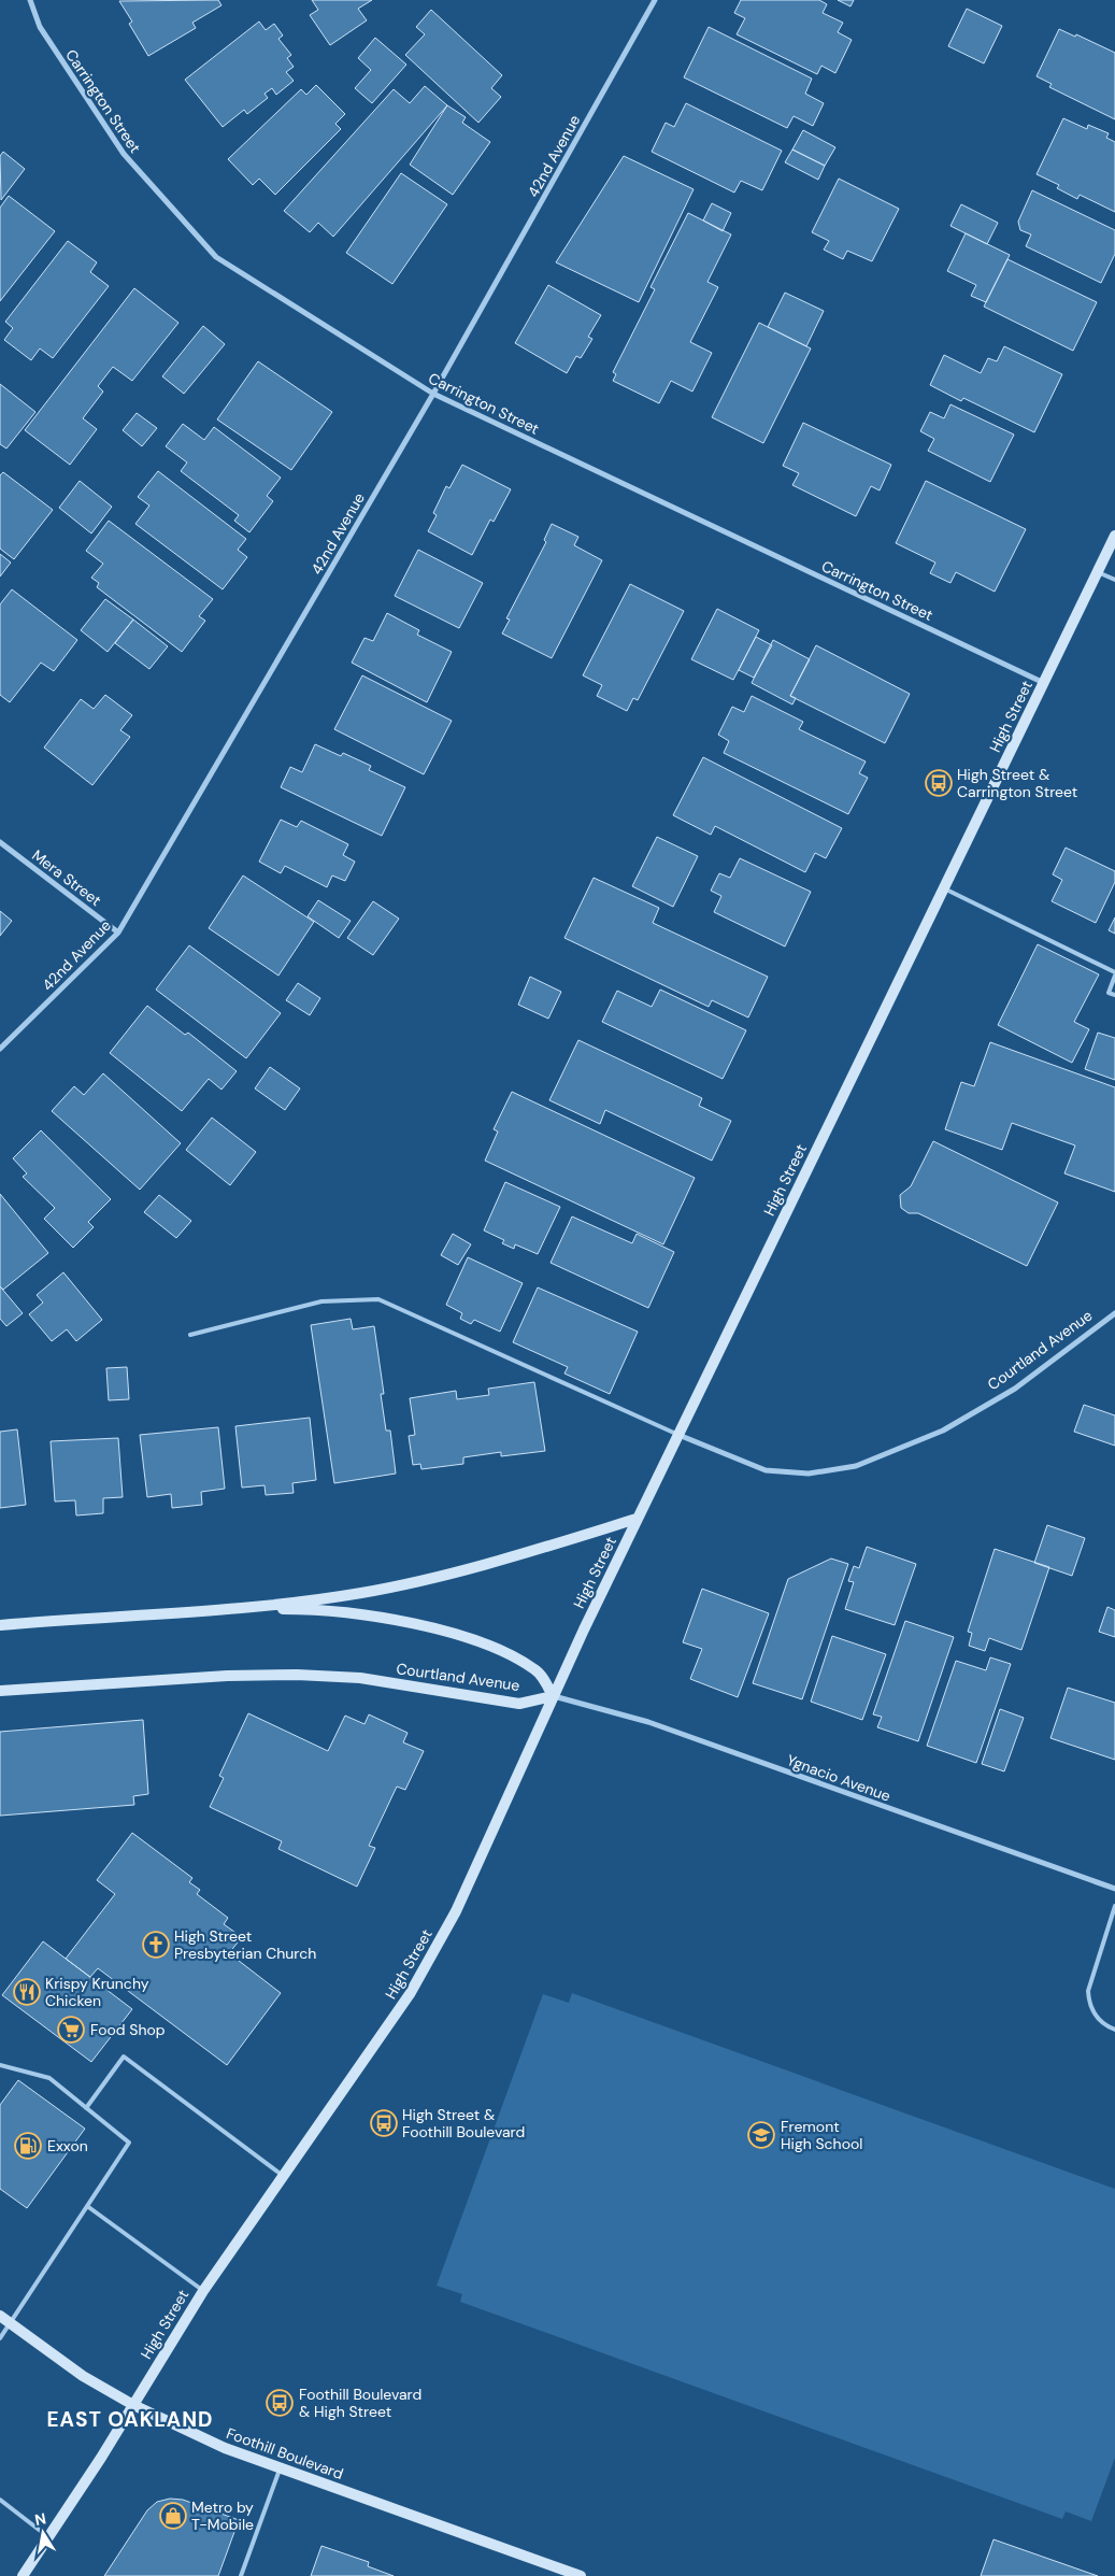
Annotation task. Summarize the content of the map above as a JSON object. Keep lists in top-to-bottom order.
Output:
{
  "streets": {
    "main road": ["High Street", "Courtland Avenue", "Foothill Boulevard"],
    "street": [
      "Carrington Street",
      "42nd Avenue",
      "Mera Street",
      "Ygnacio Avenue"
    ]
  },
  "crossings": [
    ["Carrington Street", "42nd Avenue"],
    ["Carrington Street", "High Street"],
    ["42nd Avenue", "Mera Street"],
    ["High Street", "Courtland Avenue"],
    ["High Street", "Ygnacio Avenue"],
    ["High Street", "Foothill Boulevard"],
    ["Courtland Avenue", "Ygnacio Avenue"]
  ],
  "districts": ["EAST OAKLAND"],
  "places": {
    "bus stop": ["High Street & Carrington Street", "High Street & Foothill Boulevard", "Foothill Boulevard & High Street"],
    "church": ["High Street Presbyterian Church"],
    "restaurant": ["Krispy Krunchy Chicken"],
    "supermarket": ["Food Shop"],
    "school or university": ["Fremont High School"],
    "fuel station": ["Exxon"],
    "shop": ["Metro by T-Mobile"]
  },
  "north": "top"
}
